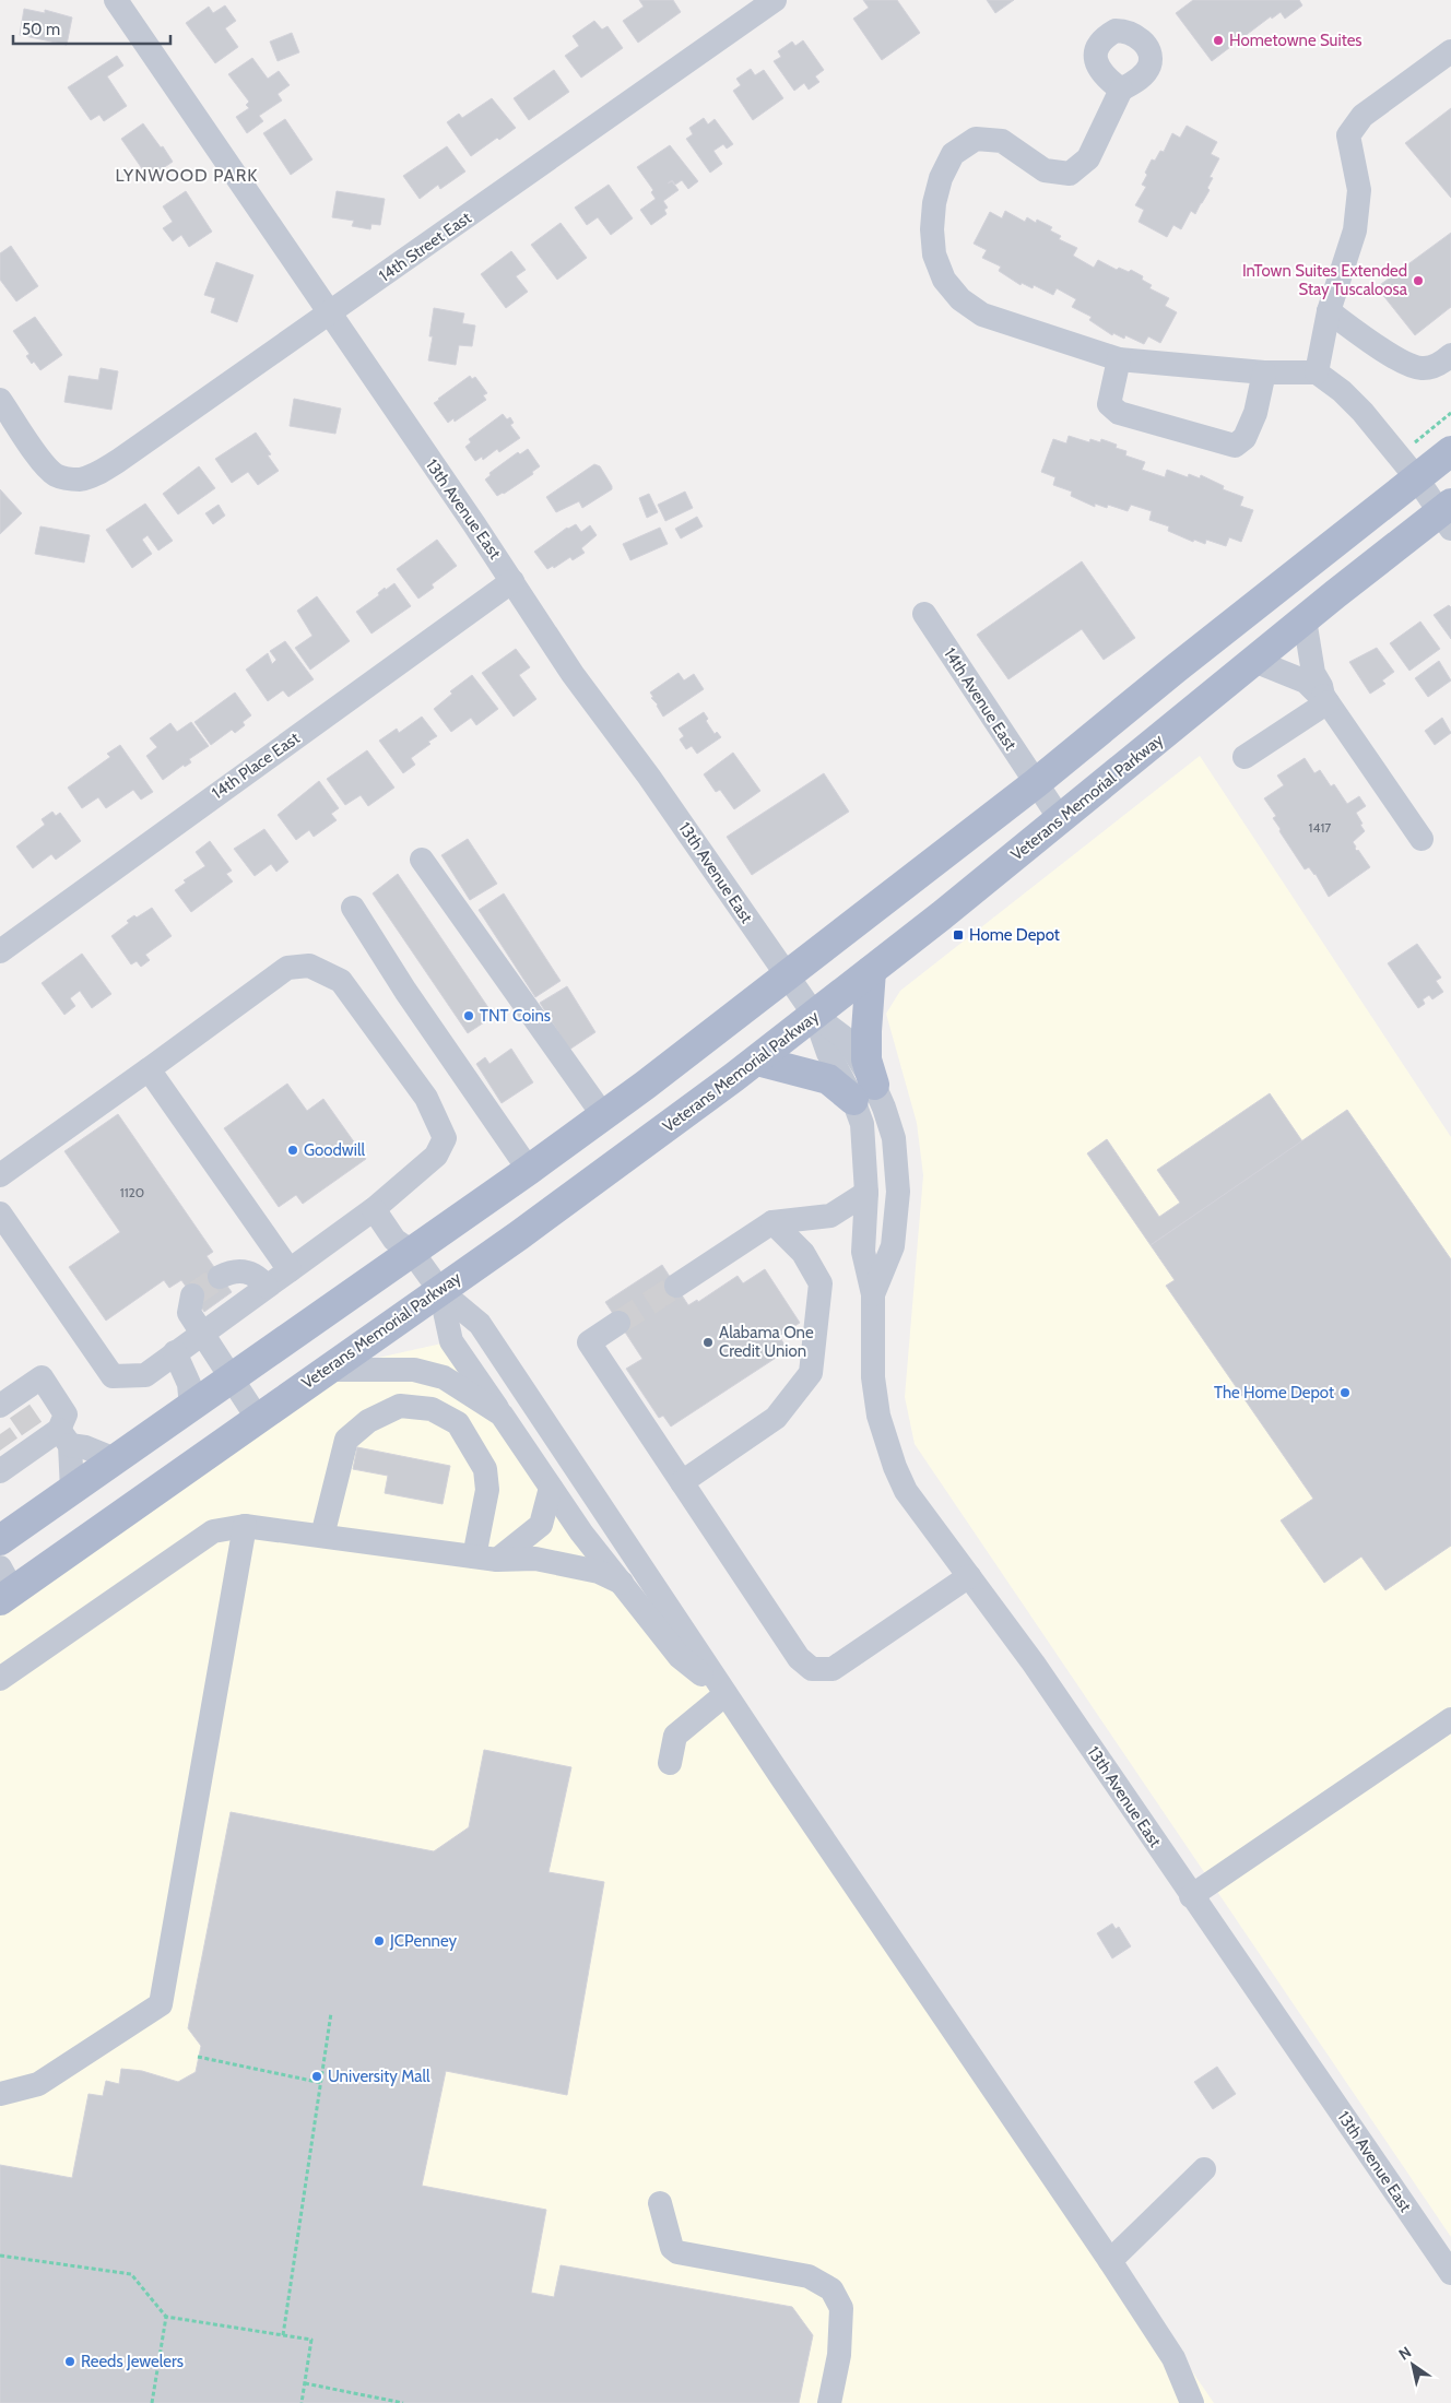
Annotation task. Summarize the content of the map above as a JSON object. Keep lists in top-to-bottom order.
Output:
{
  "streets": {
    "main road": ["Veterans Memorial Parkway"],
    "street": [
      "14th Street East",
      "13th Avenue East",
      "14th Avenue East",
      "14th Place East"
    ]
  },
  "crossings": [
    ["14th Street East", "13th Avenue East"],
    ["13th Avenue East", "14th Place East"],
    ["13th Avenue East", "Veterans Memorial Parkway"],
    ["14th Avenue East", "Veterans Memorial Parkway"]
  ],
  "districts": ["LYNWOOD PARK"],
  "places": {
    "other": [
      "Hometowne Suites",
      "InTown Suites Extended Stay Tuscaloosa",
      "TNT Coins",
      "Goodwill",
      "Alabama One Credit Union",
      "The Home Depot",
      "JCPenney",
      "University Mall",
      "Reeds Jewelers"
    ],
    "transit": ["Home Depot"]
  },
  "house_numbers": ["1417", "1120"],
  "scale_bar": "50 m",
  "north": "top left"
}
